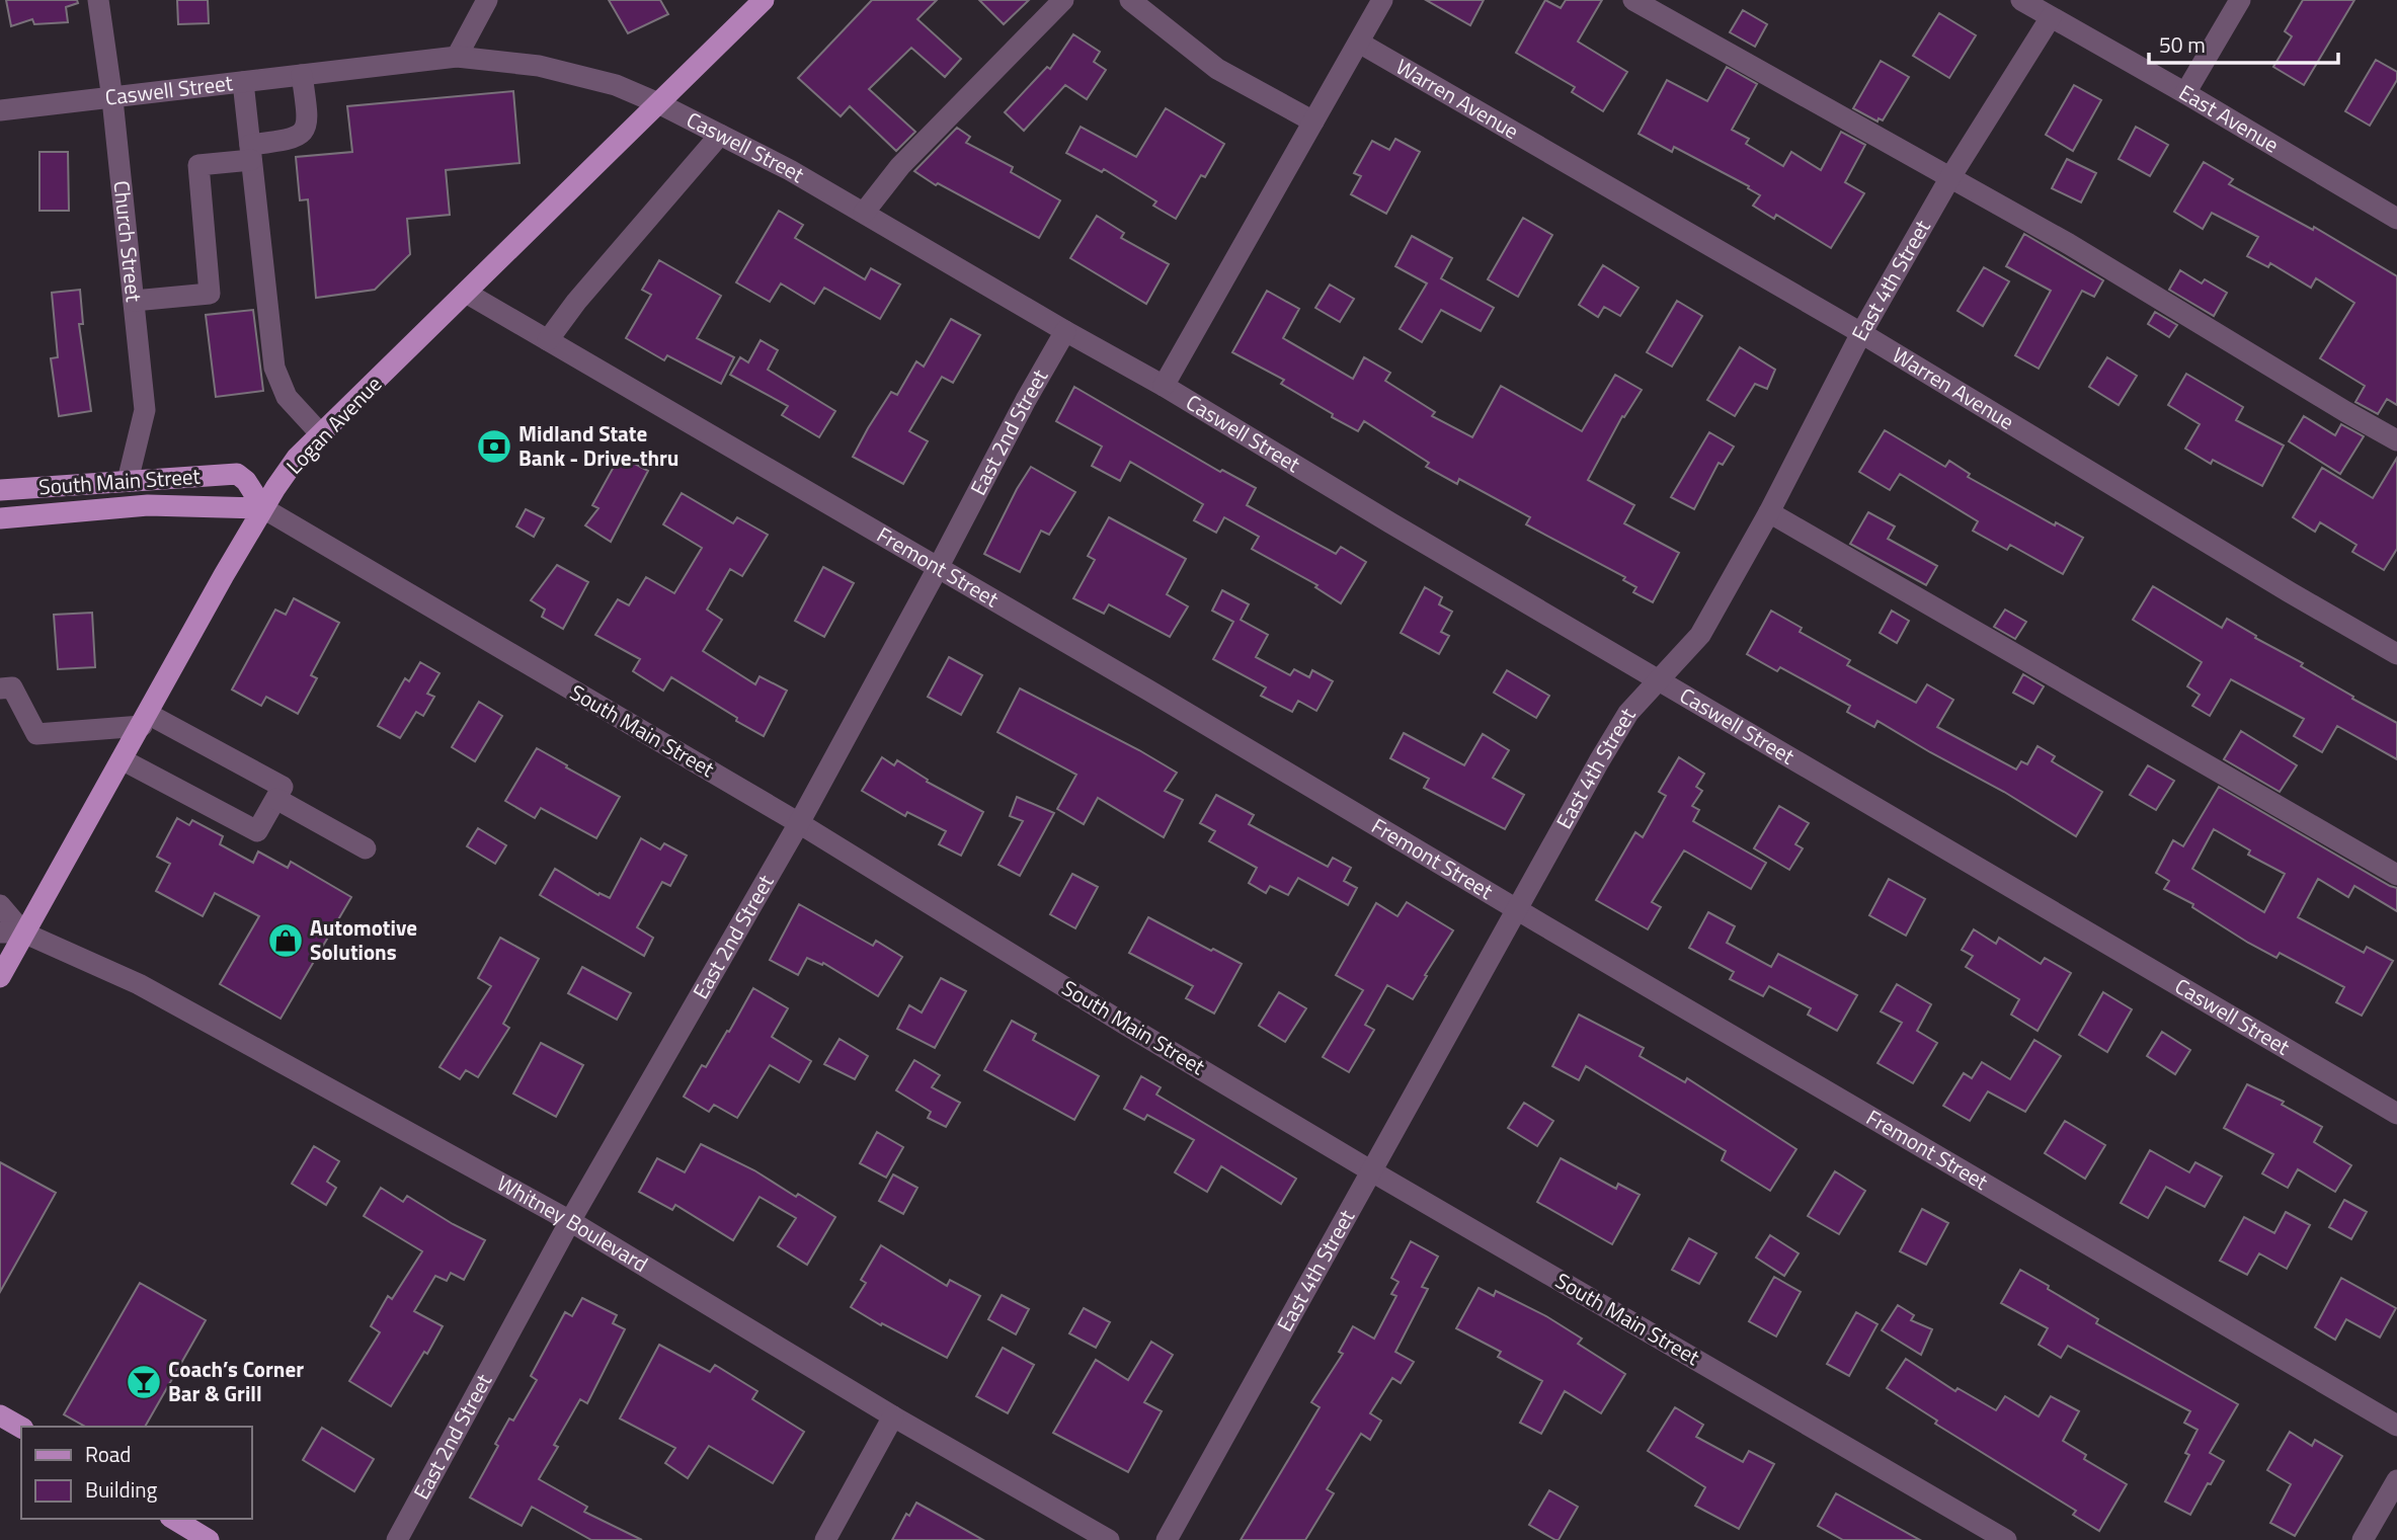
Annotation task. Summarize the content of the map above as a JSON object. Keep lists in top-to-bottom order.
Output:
{
  "streets": {
    "main road": ["Logan Avenue", "South Main Street"],
    "street": [
      "Caswell Street",
      "Warren Avenue",
      "East Avenue",
      "Church Street",
      "East 4th Street",
      "East 2nd Street",
      "Fremont Street",
      "Whitney Boulevard"
    ]
  },
  "crossings": [
    ["Caswell Street", "Church Street"],
    ["Caswell Street", "East 4th Street"],
    ["Caswell Street", "Logan Avenue"],
    ["Caswell Street", "East 2nd Street"],
    ["Warren Avenue", "East 4th Street"],
    ["East Avenue", "East 4th Street"],
    ["Church Street", "South Main Street"],
    ["East 4th Street", "South Main Street"],
    ["East 4th Street", "Fremont Street"],
    ["Logan Avenue", "South Main Street"],
    ["Logan Avenue", "Fremont Street"],
    ["Logan Avenue", "Whitney Boulevard"],
    ["East 2nd Street", "South Main Street"],
    ["East 2nd Street", "Fremont Street"],
    ["East 2nd Street", "Whitney Boulevard"]
  ],
  "places": {
    "bank": ["Midland State Bank - Drive-thru"],
    "shop": ["Automotive Solutions"],
    "bar": ["Coach’s Corner Bar & Grill"]
  },
  "legend": ["Road", "Building"],
  "scale_bar": "50 m"
}
